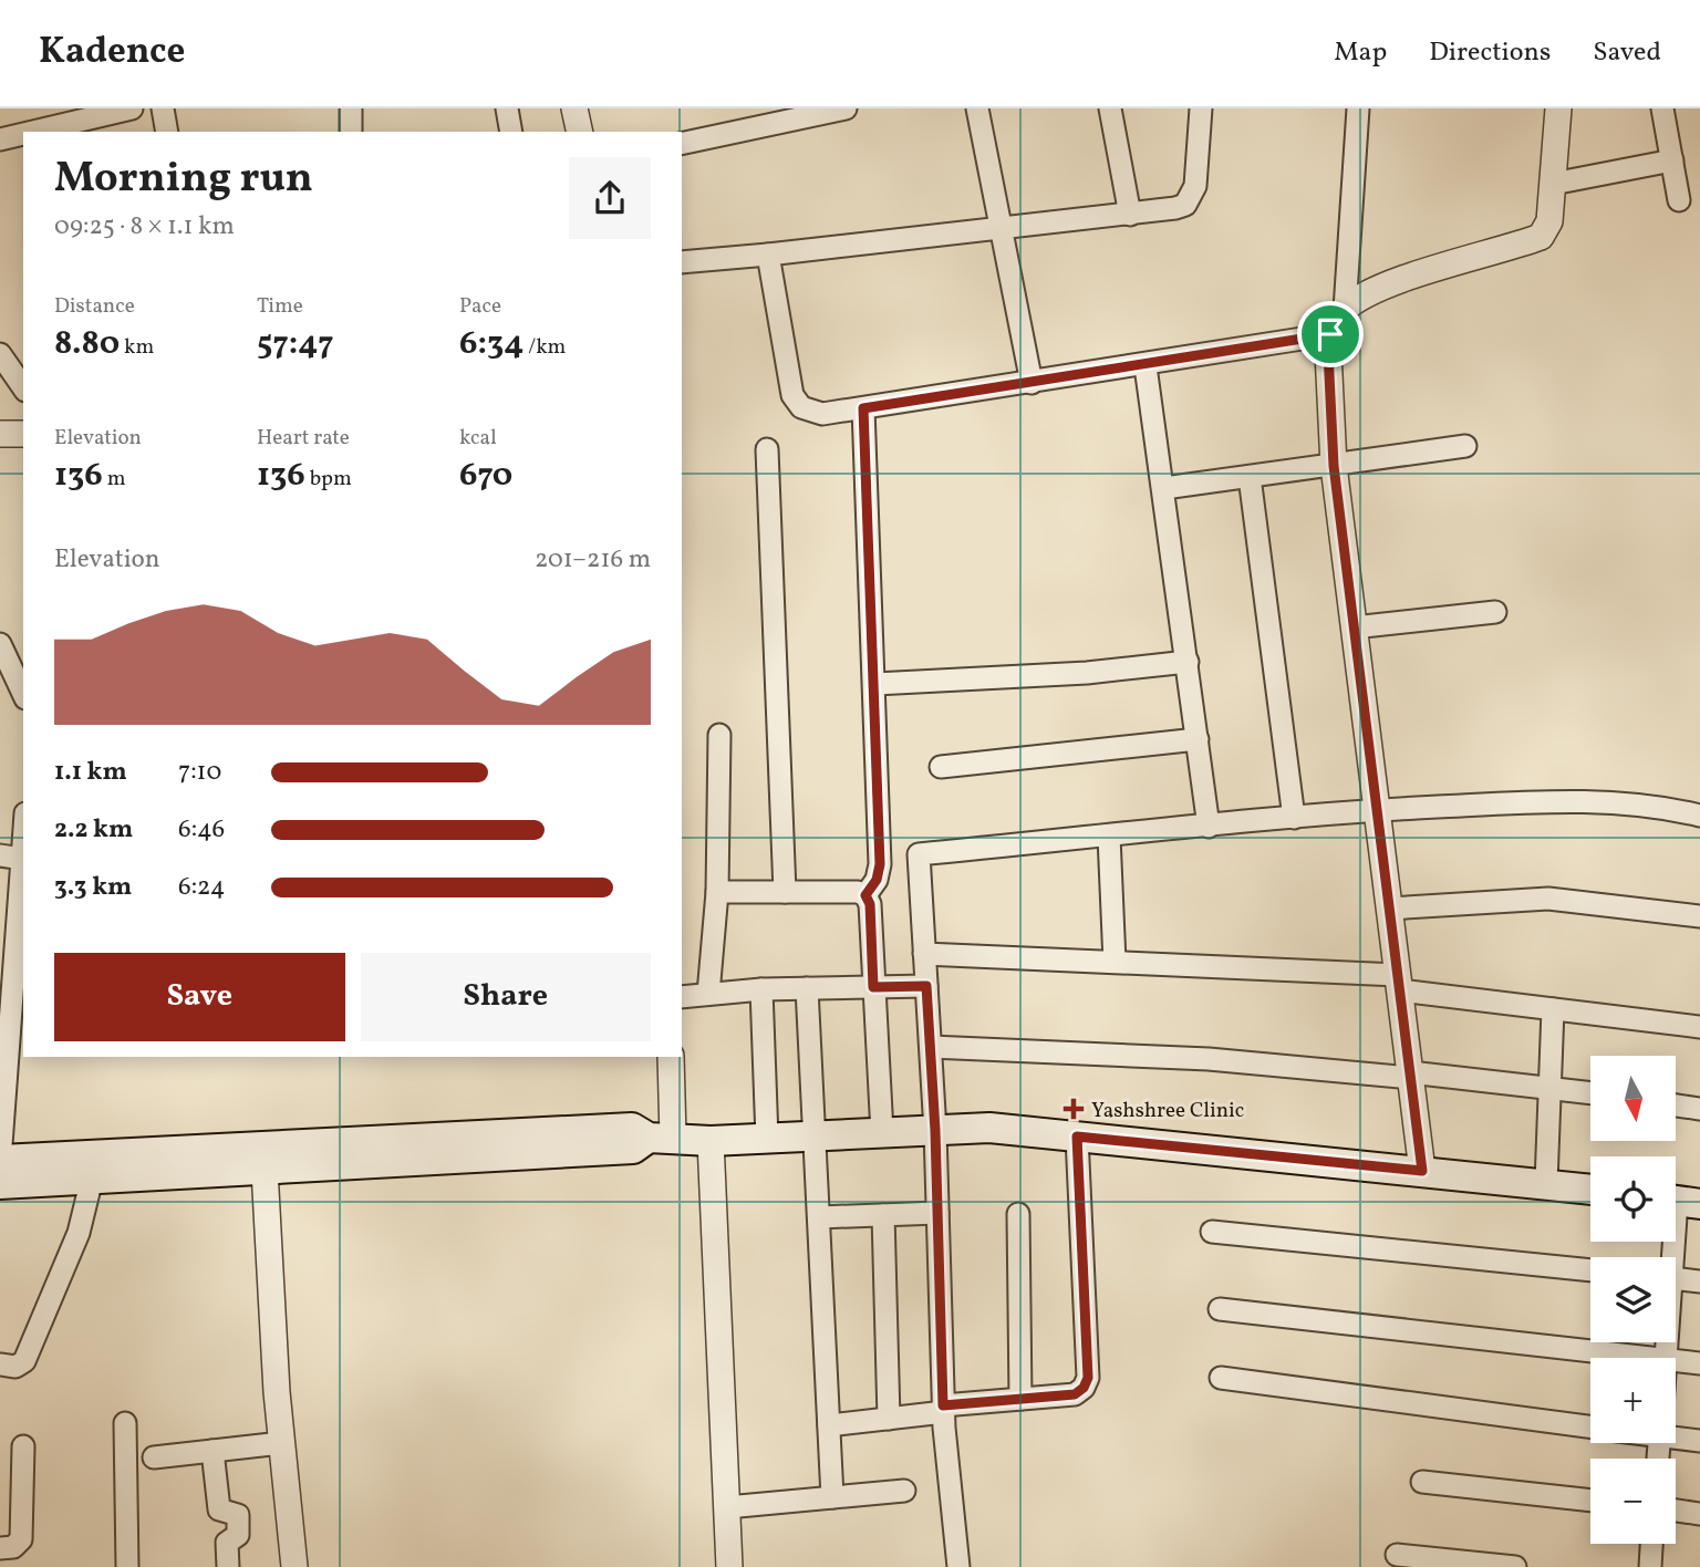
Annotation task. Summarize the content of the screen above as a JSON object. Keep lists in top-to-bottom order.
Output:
{
  "places": {
    "health": ["Yashshree Clinic"]
  },
  "north": "bottom",
  "page": {
    "header": "Kadence",
    "nav": ["Map", "Directions", "Saved"],
    "heading": ["Morning run", "09:25 · 8 × 1.1 km"],
    "stats": [
      ["Distance", "8.80 km"],
      ["Time", "57:47"],
      ["Pace", "6:34 /km"],
      ["Elevation", "136 m"],
      ["Heart rate", "136 bpm"],
      ["kcal", "670"]
    ],
    "chart": ["Elevation", "201–216 m"],
    "list": [
      {
        "name": "1.1 km",
        "note": "7:10"
      },
      {
        "name": "2.2 km",
        "note": "6:46"
      },
      {
        "name": "3.3 km",
        "note": "6:24"
      }
    ],
    "buttons": ["Save", "Share"],
    "map_buttons": ["+", "−"]
  }
}
